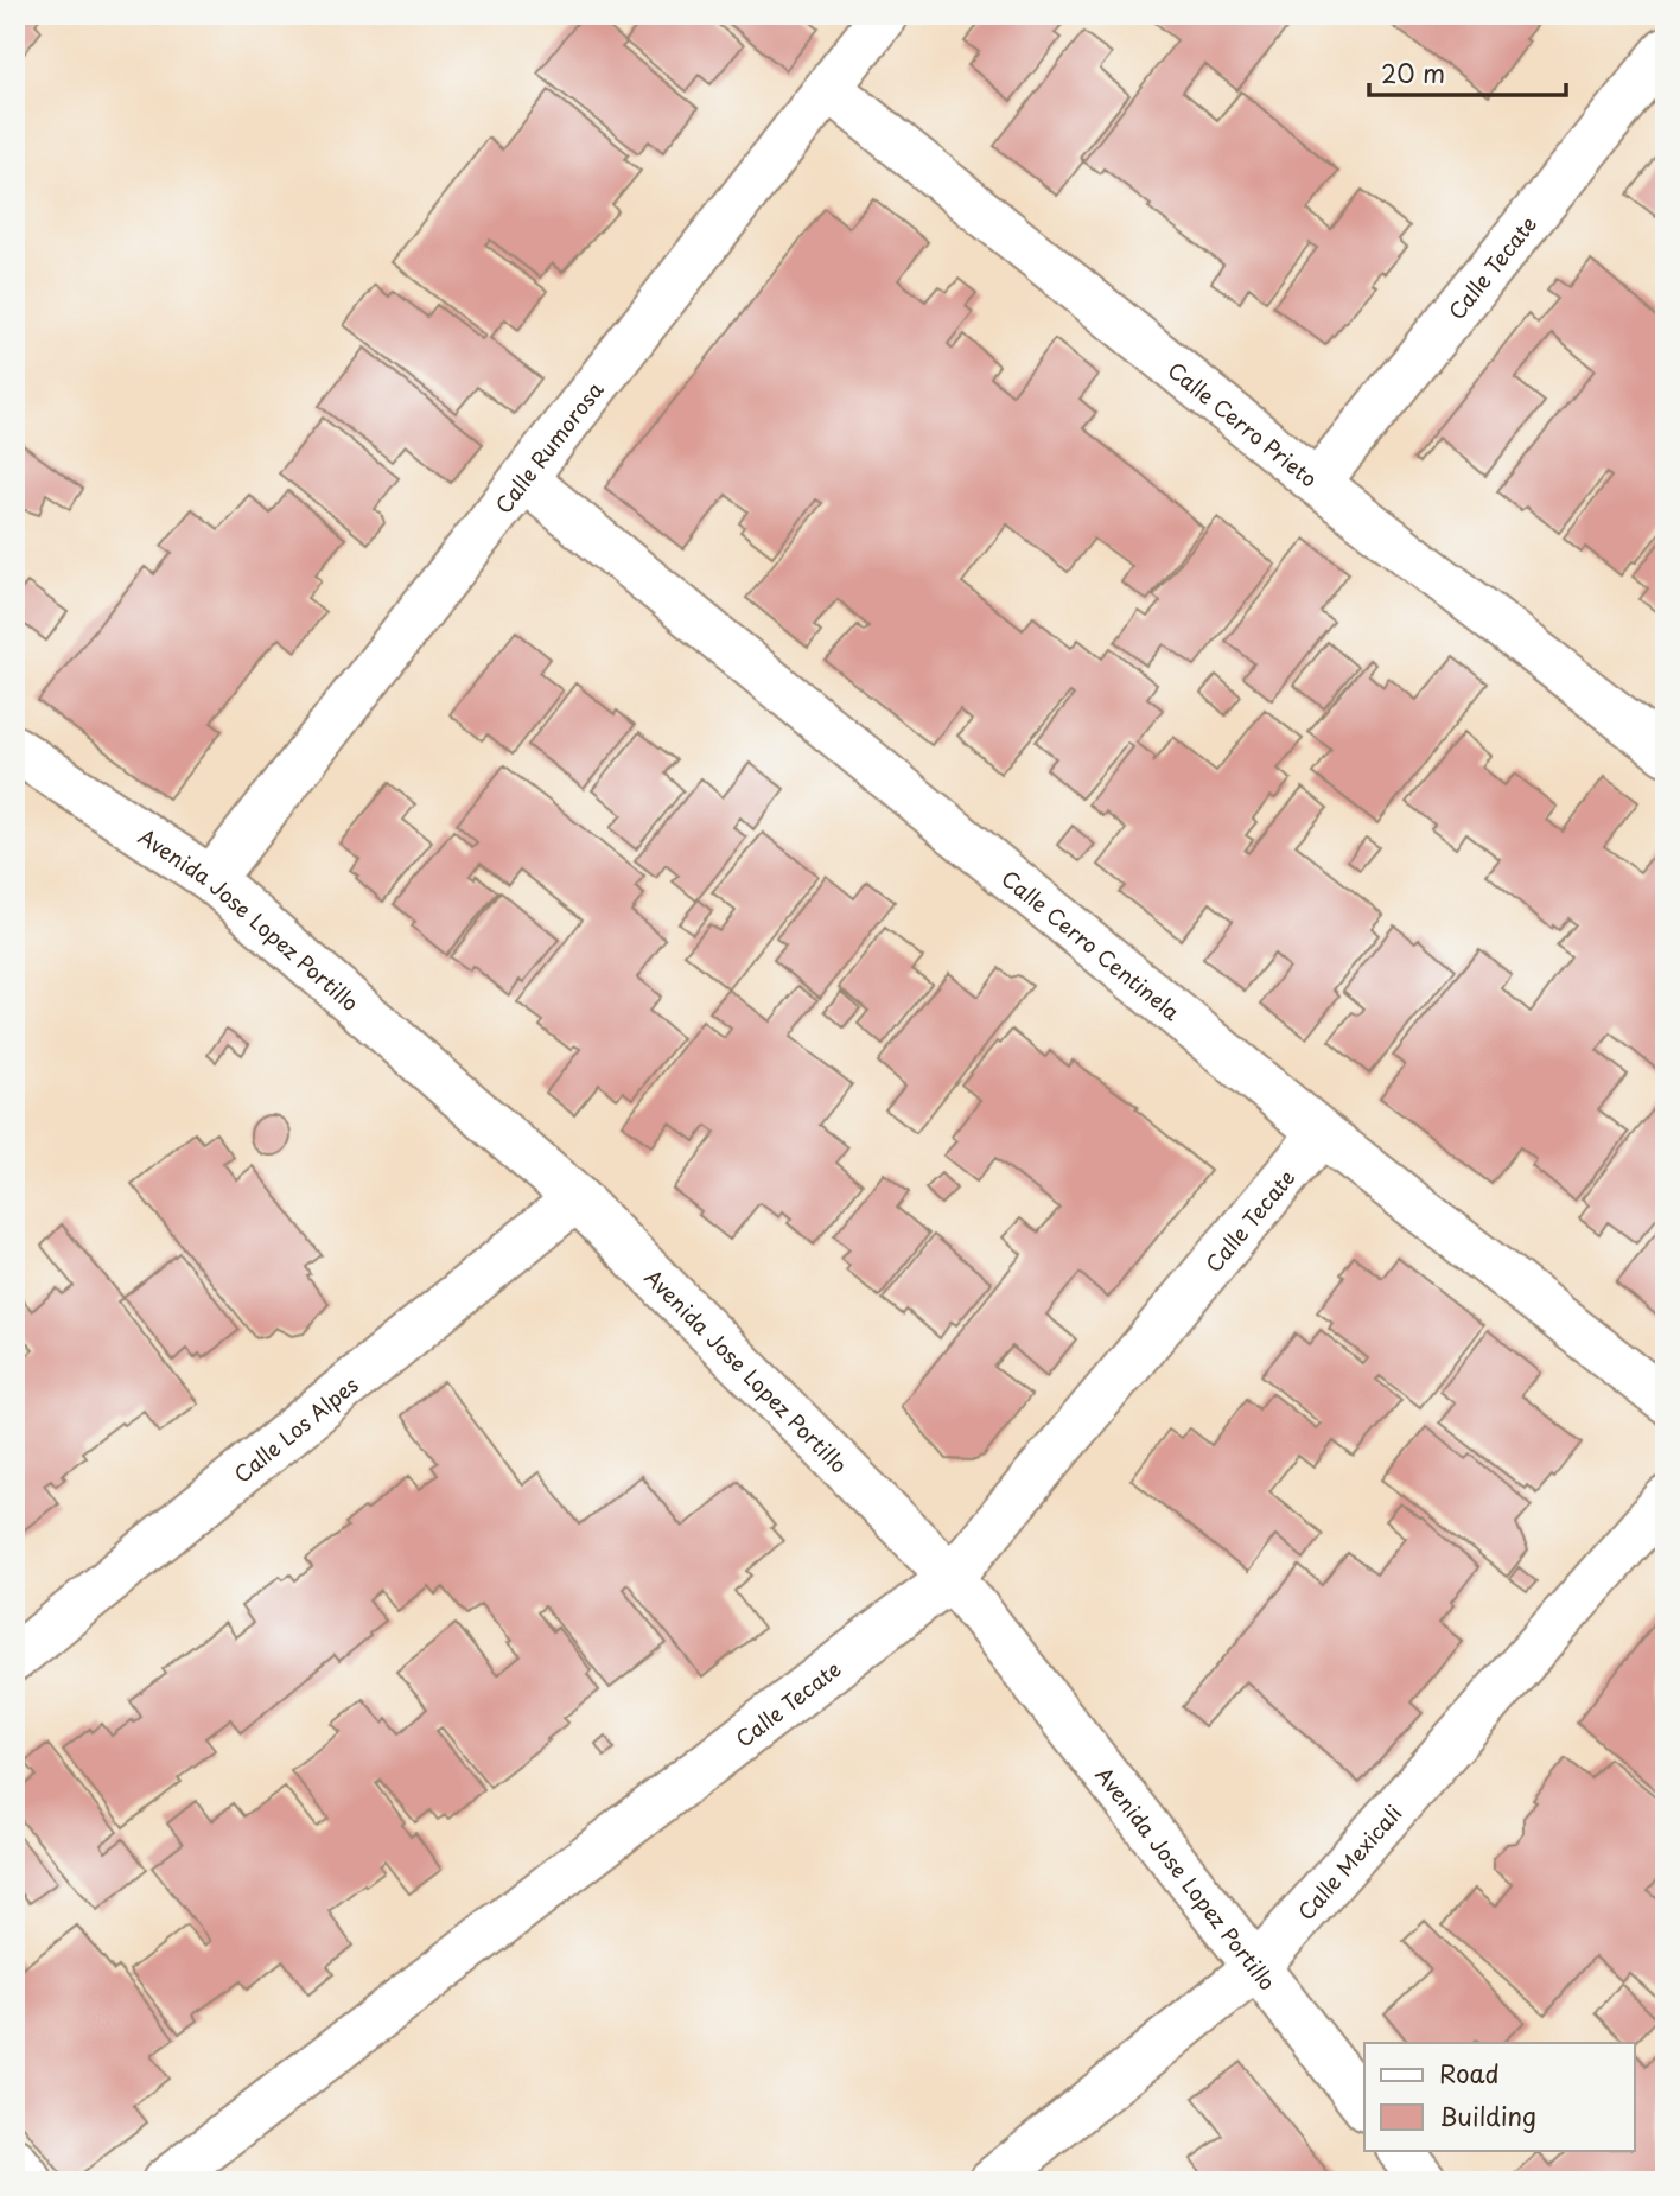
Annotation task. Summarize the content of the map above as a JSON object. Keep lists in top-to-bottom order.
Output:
{
  "streets": {
    "street": [
      "Calle Tecate",
      "Calle Cerro Prieto",
      "Calle Rumorosa",
      "Avenida Jose Lopez Portillo",
      "Calle Cerro Centinela",
      "Calle Los Alpes",
      "Calle Mexicali"
    ]
  },
  "crossings": [
    ["Calle Tecate", "Calle Cerro Prieto"],
    ["Calle Tecate", "Avenida Jose Lopez Portillo"],
    ["Calle Tecate", "Calle Cerro Centinela"],
    ["Calle Cerro Prieto", "Calle Rumorosa"],
    ["Calle Rumorosa", "Avenida Jose Lopez Portillo"],
    ["Calle Rumorosa", "Calle Cerro Centinela"],
    ["Avenida Jose Lopez Portillo", "Calle Los Alpes"],
    ["Avenida Jose Lopez Portillo", "Calle Mexicali"]
  ],
  "legend": ["Road", "Building"],
  "scale_bar": "20 m"
}
